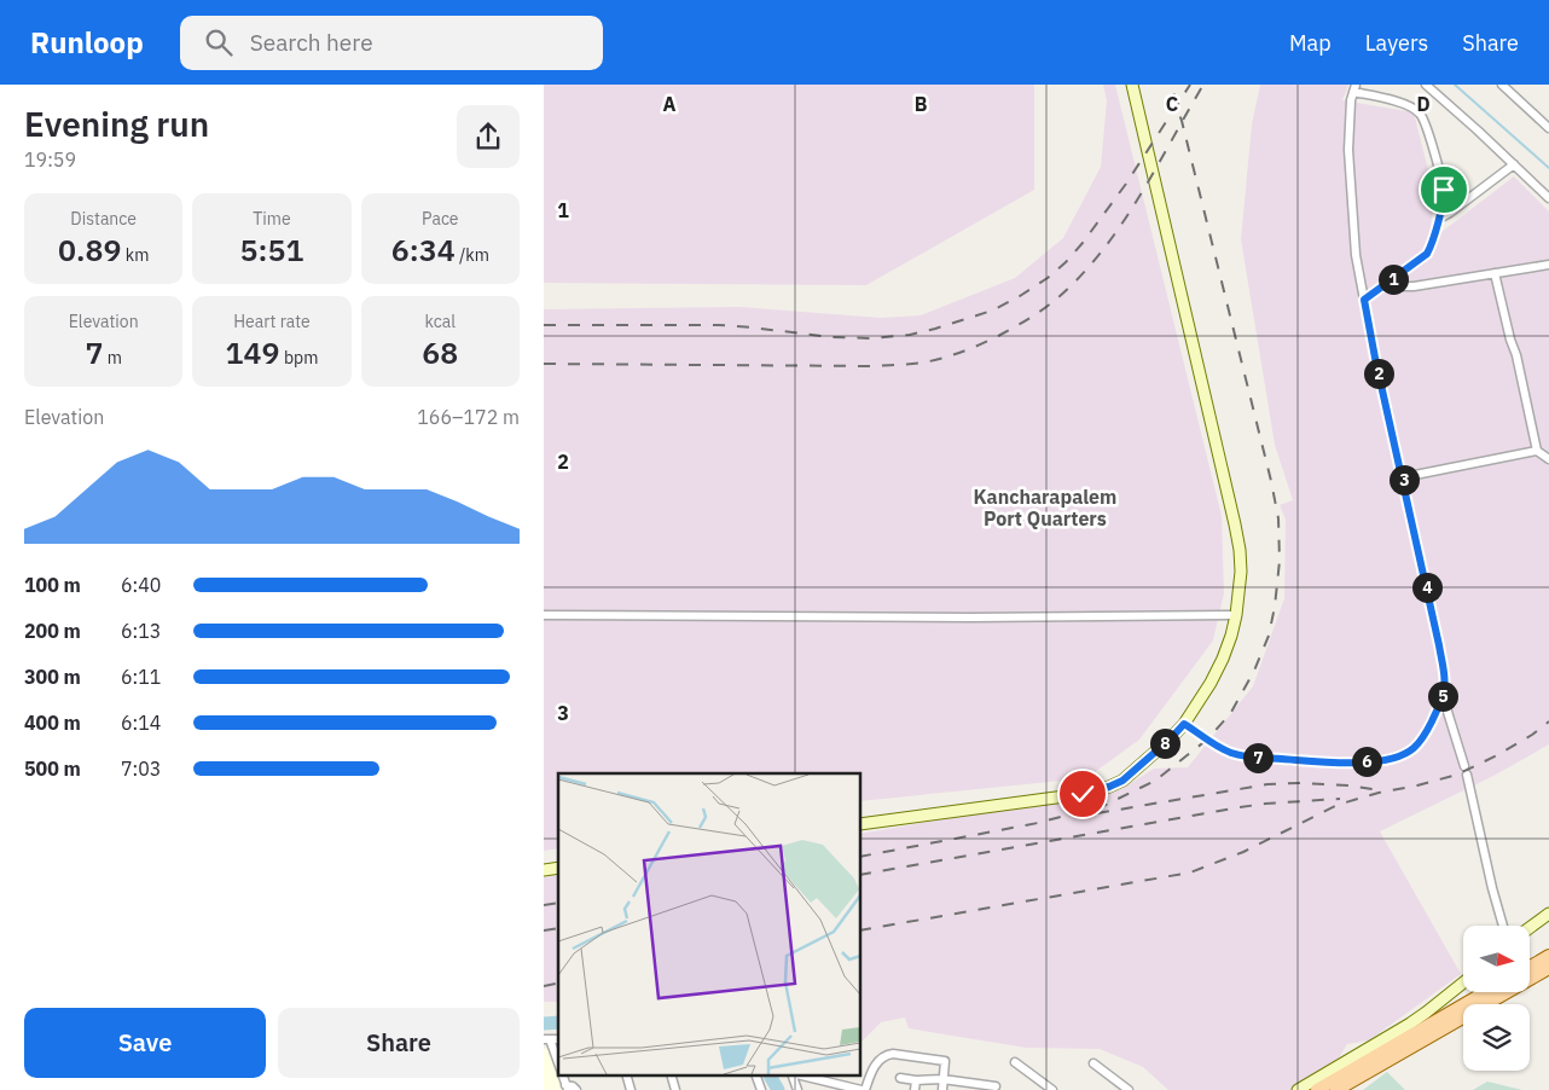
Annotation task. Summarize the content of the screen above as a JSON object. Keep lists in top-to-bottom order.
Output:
{
  "districts": ["Kancharapalem Port Quarters"],
  "north": "right",
  "page": {
    "header": "Runloop",
    "search": "Search here",
    "nav": ["Map", "Layers", "Share"],
    "heading": ["Evening run", "19:59"],
    "stats": [
      ["Distance", "0.89 km"],
      ["Time", "5:51"],
      ["Pace", "6:34 /km"],
      ["Elevation", "7 m"],
      ["Heart rate", "149 bpm"],
      ["kcal", "68"]
    ],
    "pins": [
      "1",
      "2",
      "3",
      "4",
      "5",
      "8",
      "7",
      "6"
    ],
    "chart": ["Elevation", "166–172 m"],
    "list": [
      {
        "name": "100 m",
        "note": "6:40"
      },
      {
        "name": "200 m",
        "note": "6:13"
      },
      {
        "name": "300 m",
        "note": "6:11"
      },
      {
        "name": "400 m",
        "note": "6:14"
      },
      {
        "name": "500 m",
        "note": "7:03"
      }
    ],
    "buttons": ["Save", "Share"]
  },
  "grid": {
    "columns": [
      "A",
      "B",
      "C",
      "D"
    ],
    "rows": ["1", "2", "3"]
  }
}
